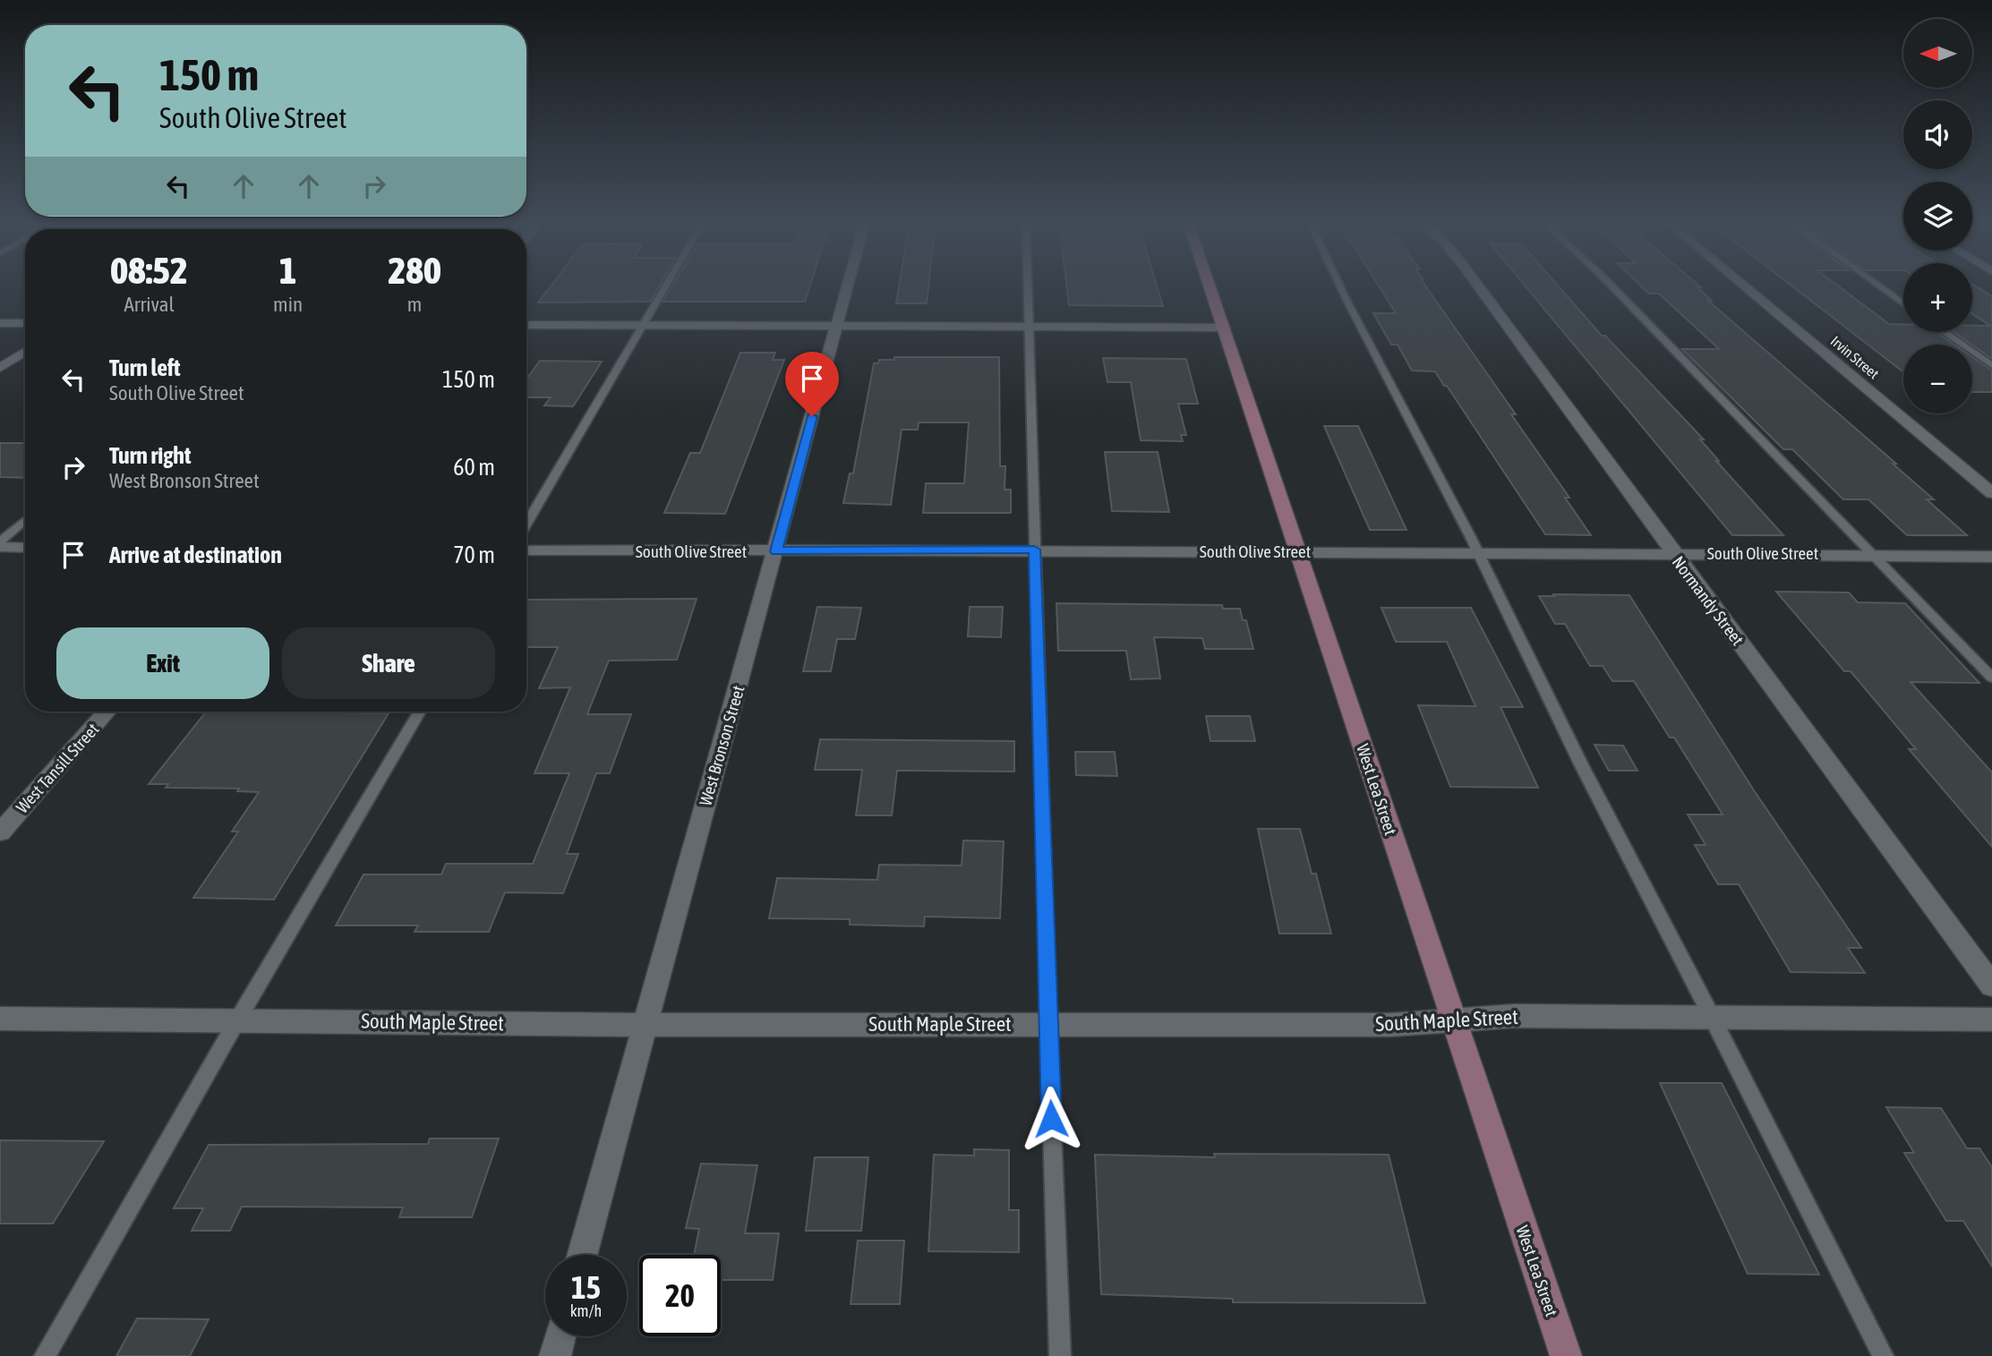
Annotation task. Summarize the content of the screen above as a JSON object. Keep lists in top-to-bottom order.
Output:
{
  "streets": {
    "main road": ["West Lea Street"],
    "street": [
      "Irvin Street",
      "South Olive Street",
      "Normandy Street",
      "West Bronson Street",
      "West Tansill Street",
      "South Maple Street"
    ]
  },
  "crossings": [
    ["South Olive Street", "Normandy Street"],
    ["South Olive Street", "West Bronson Street"],
    ["South Olive Street", "West Lea Street"],
    ["West Bronson Street", "South Maple Street"],
    ["West Lea Street", "South Maple Street"]
  ],
  "north": "left",
  "page": {
    "map_buttons": ["+", "−"],
    "turn": ["150 m", "South Olive Street"],
    "eta": [
      "08:52",
      "Arrival",
      "1",
      "min",
      "280",
      "m"
    ],
    "list": [
      {
        "name": "Turn left",
        "note": "South Olive Street",
        "value": "150 m"
      },
      {
        "name": "Turn right",
        "note": "West Bronson Street",
        "value": "60 m"
      },
      {
        "name": "Arrive at destination",
        "value": "70 m"
      }
    ],
    "buttons": ["Exit", "Share"],
    "speed": "15 km/h",
    "limit": "20"
  }
}
